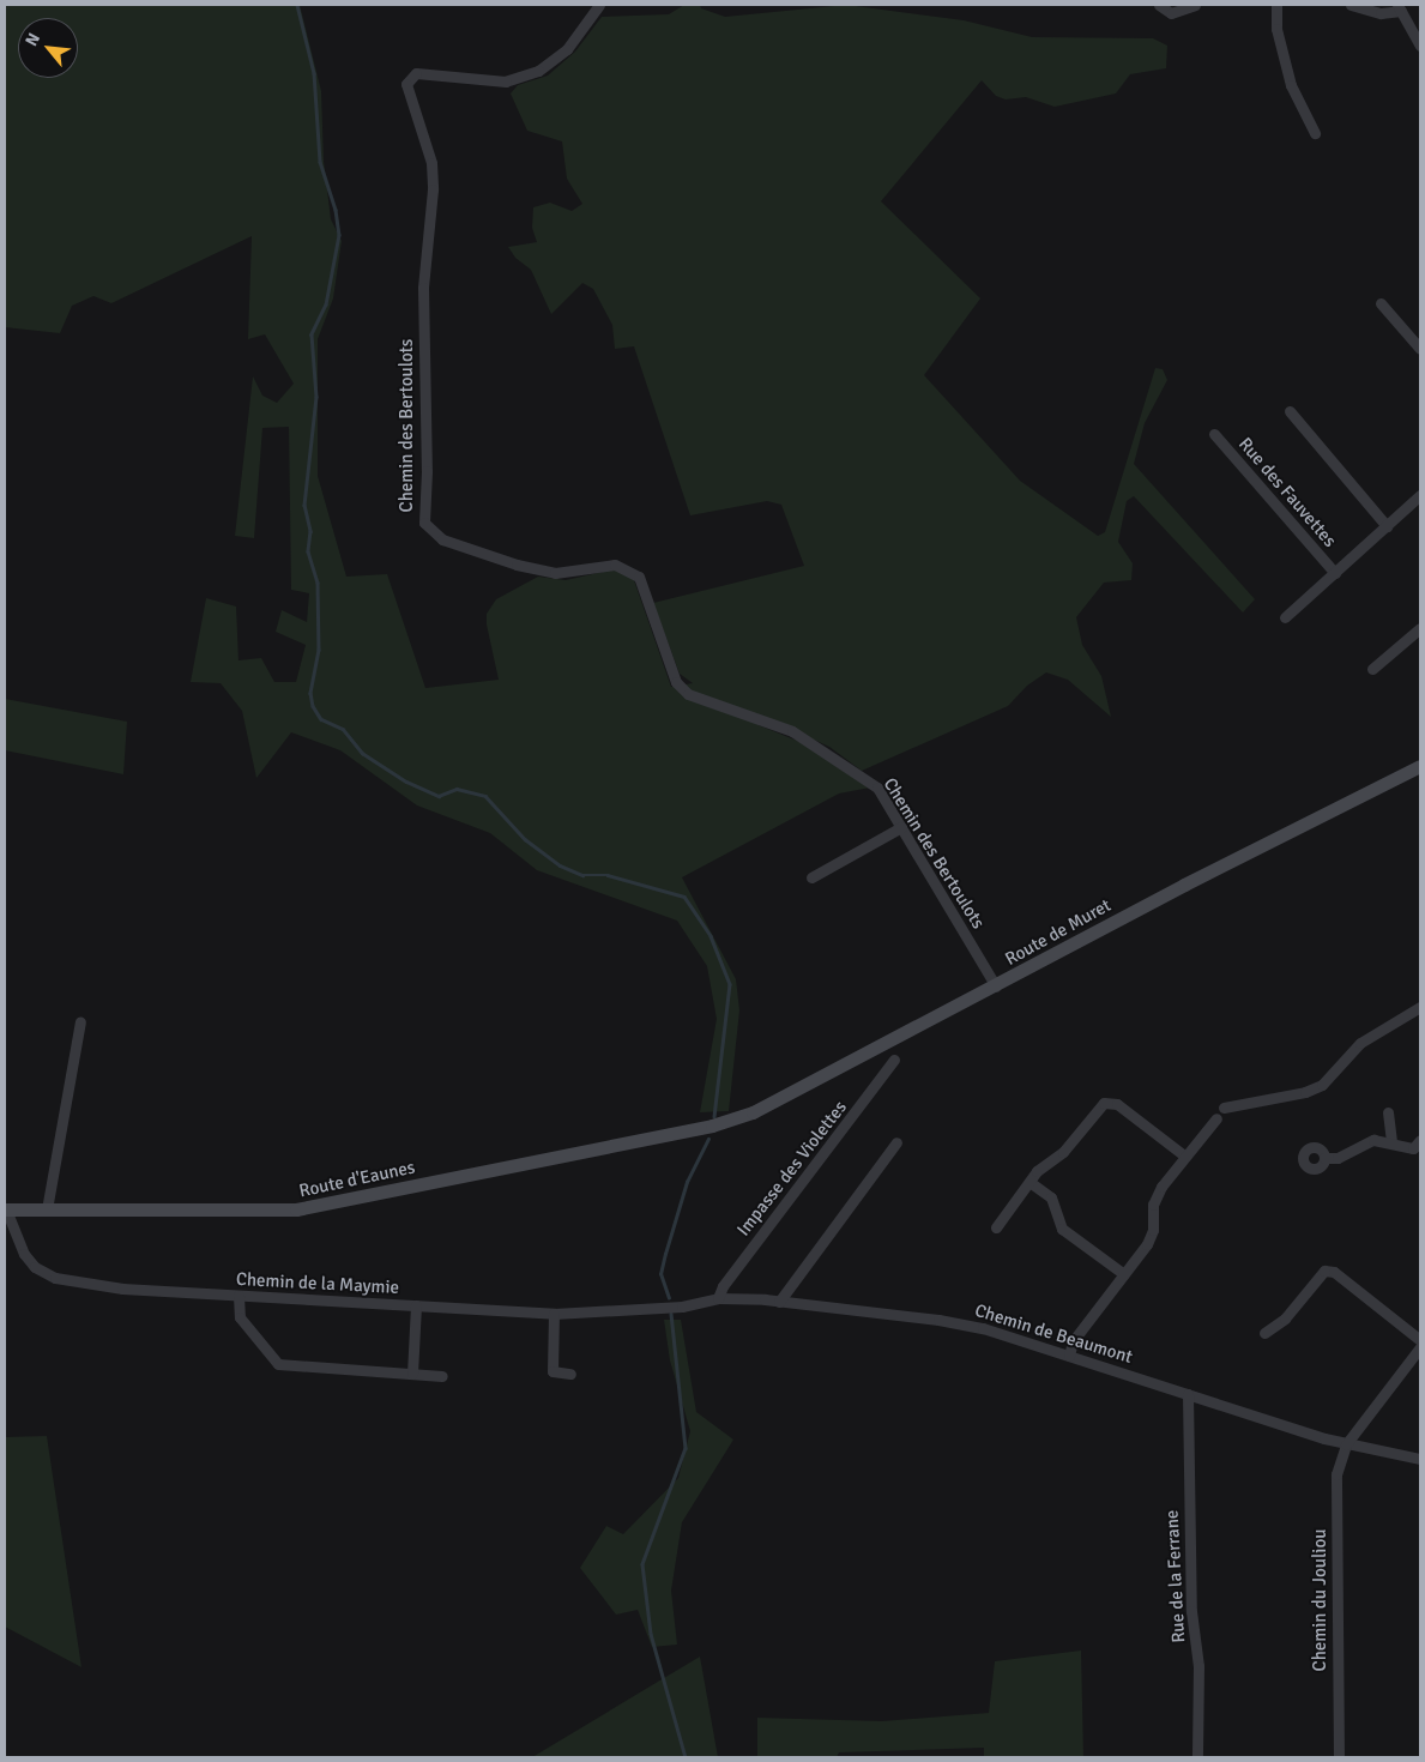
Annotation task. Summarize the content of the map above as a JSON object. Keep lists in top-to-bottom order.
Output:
{
  "streets": {
    "main road": ["Route de Muret", "Route d'Eaunes"],
    "street": [
      "Chemin des Bertoulots",
      "Rue des Fauvettes",
      "Impasse des Violettes",
      "Chemin de la Maymie",
      "Chemin de Beaumont",
      "Rue de la Ferrane",
      "Chemin du Jouliou"
    ]
  },
  "crossings": [
    ["Chemin des Bertoulots", "Route de Muret"],
    ["Route de Muret", "Route d'Eaunes"],
    ["Impasse des Violettes", "Chemin de Beaumont"],
    ["Route d'Eaunes", "Chemin de la Maymie"],
    ["Chemin de la Maymie", "Chemin de Beaumont"],
    ["Chemin de Beaumont", "Rue de la Ferrane"],
    ["Chemin de Beaumont", "Chemin du Jouliou"]
  ],
  "north": "top left"
}
